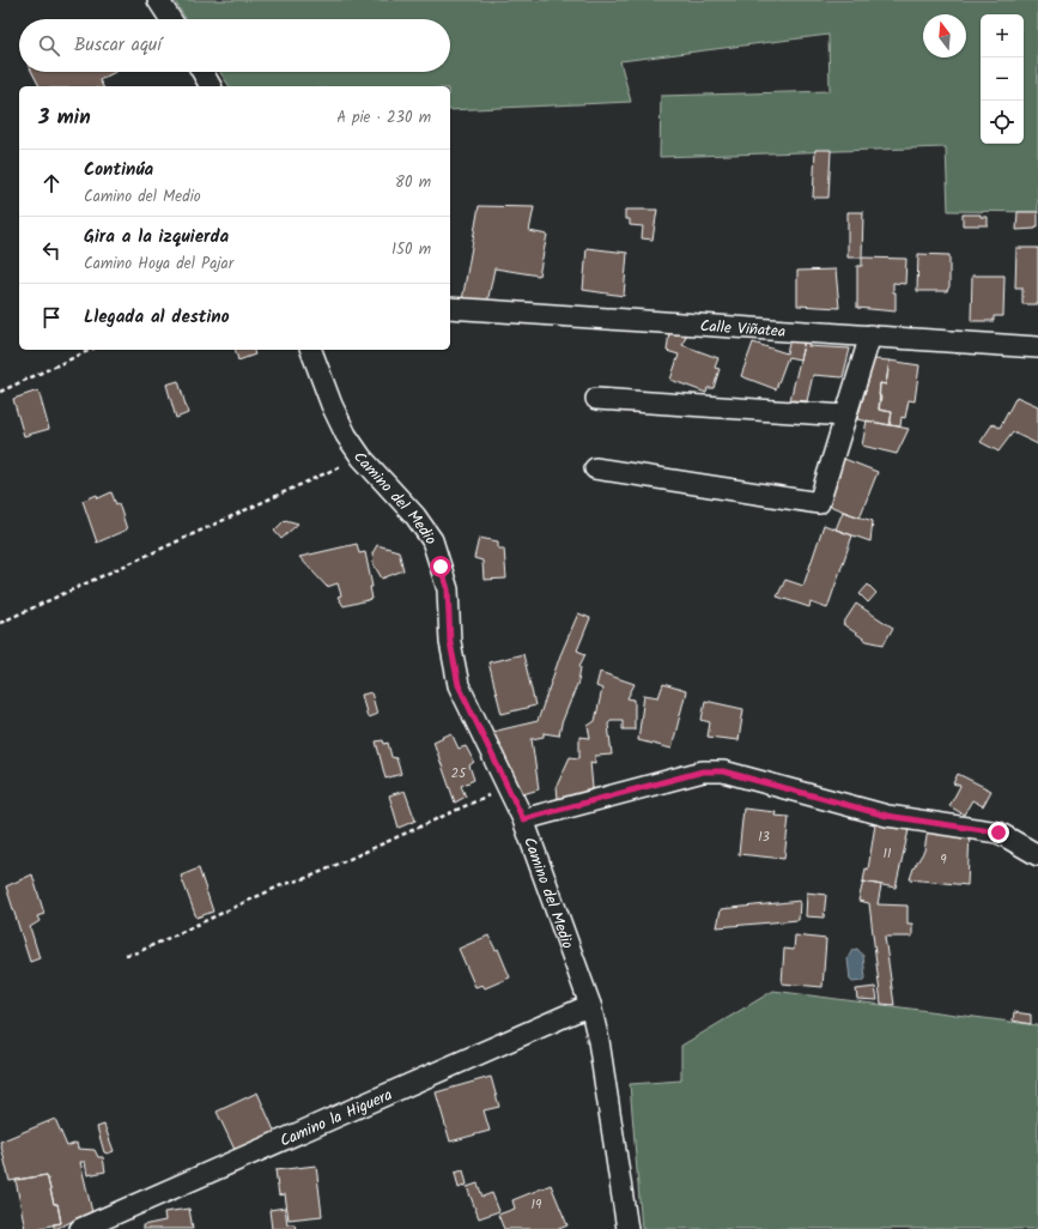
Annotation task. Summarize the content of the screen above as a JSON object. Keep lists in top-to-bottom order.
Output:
{
  "streets": {
    "street": ["Calle Viñatea", "Camino del Medio", "Camino la Higuera"]
  },
  "crossings": [
    ["Camino del Medio", "Camino la Higuera"]
  ],
  "house_numbers": [
    "25",
    "13",
    "11",
    "9",
    "19"
  ],
  "north": "top",
  "page": {
    "map_buttons": ["+", "−"],
    "search": "Buscar aquí",
    "heading": ["3 min", "A pie · 230 m"],
    "list": [
      ["Continúa", "Camino del Medio", "80 m"],
      ["Gira a la izquierda", "Camino Hoya del Pajar", "150 m"],
      "Llegada al destino"
    ]
  }
}
